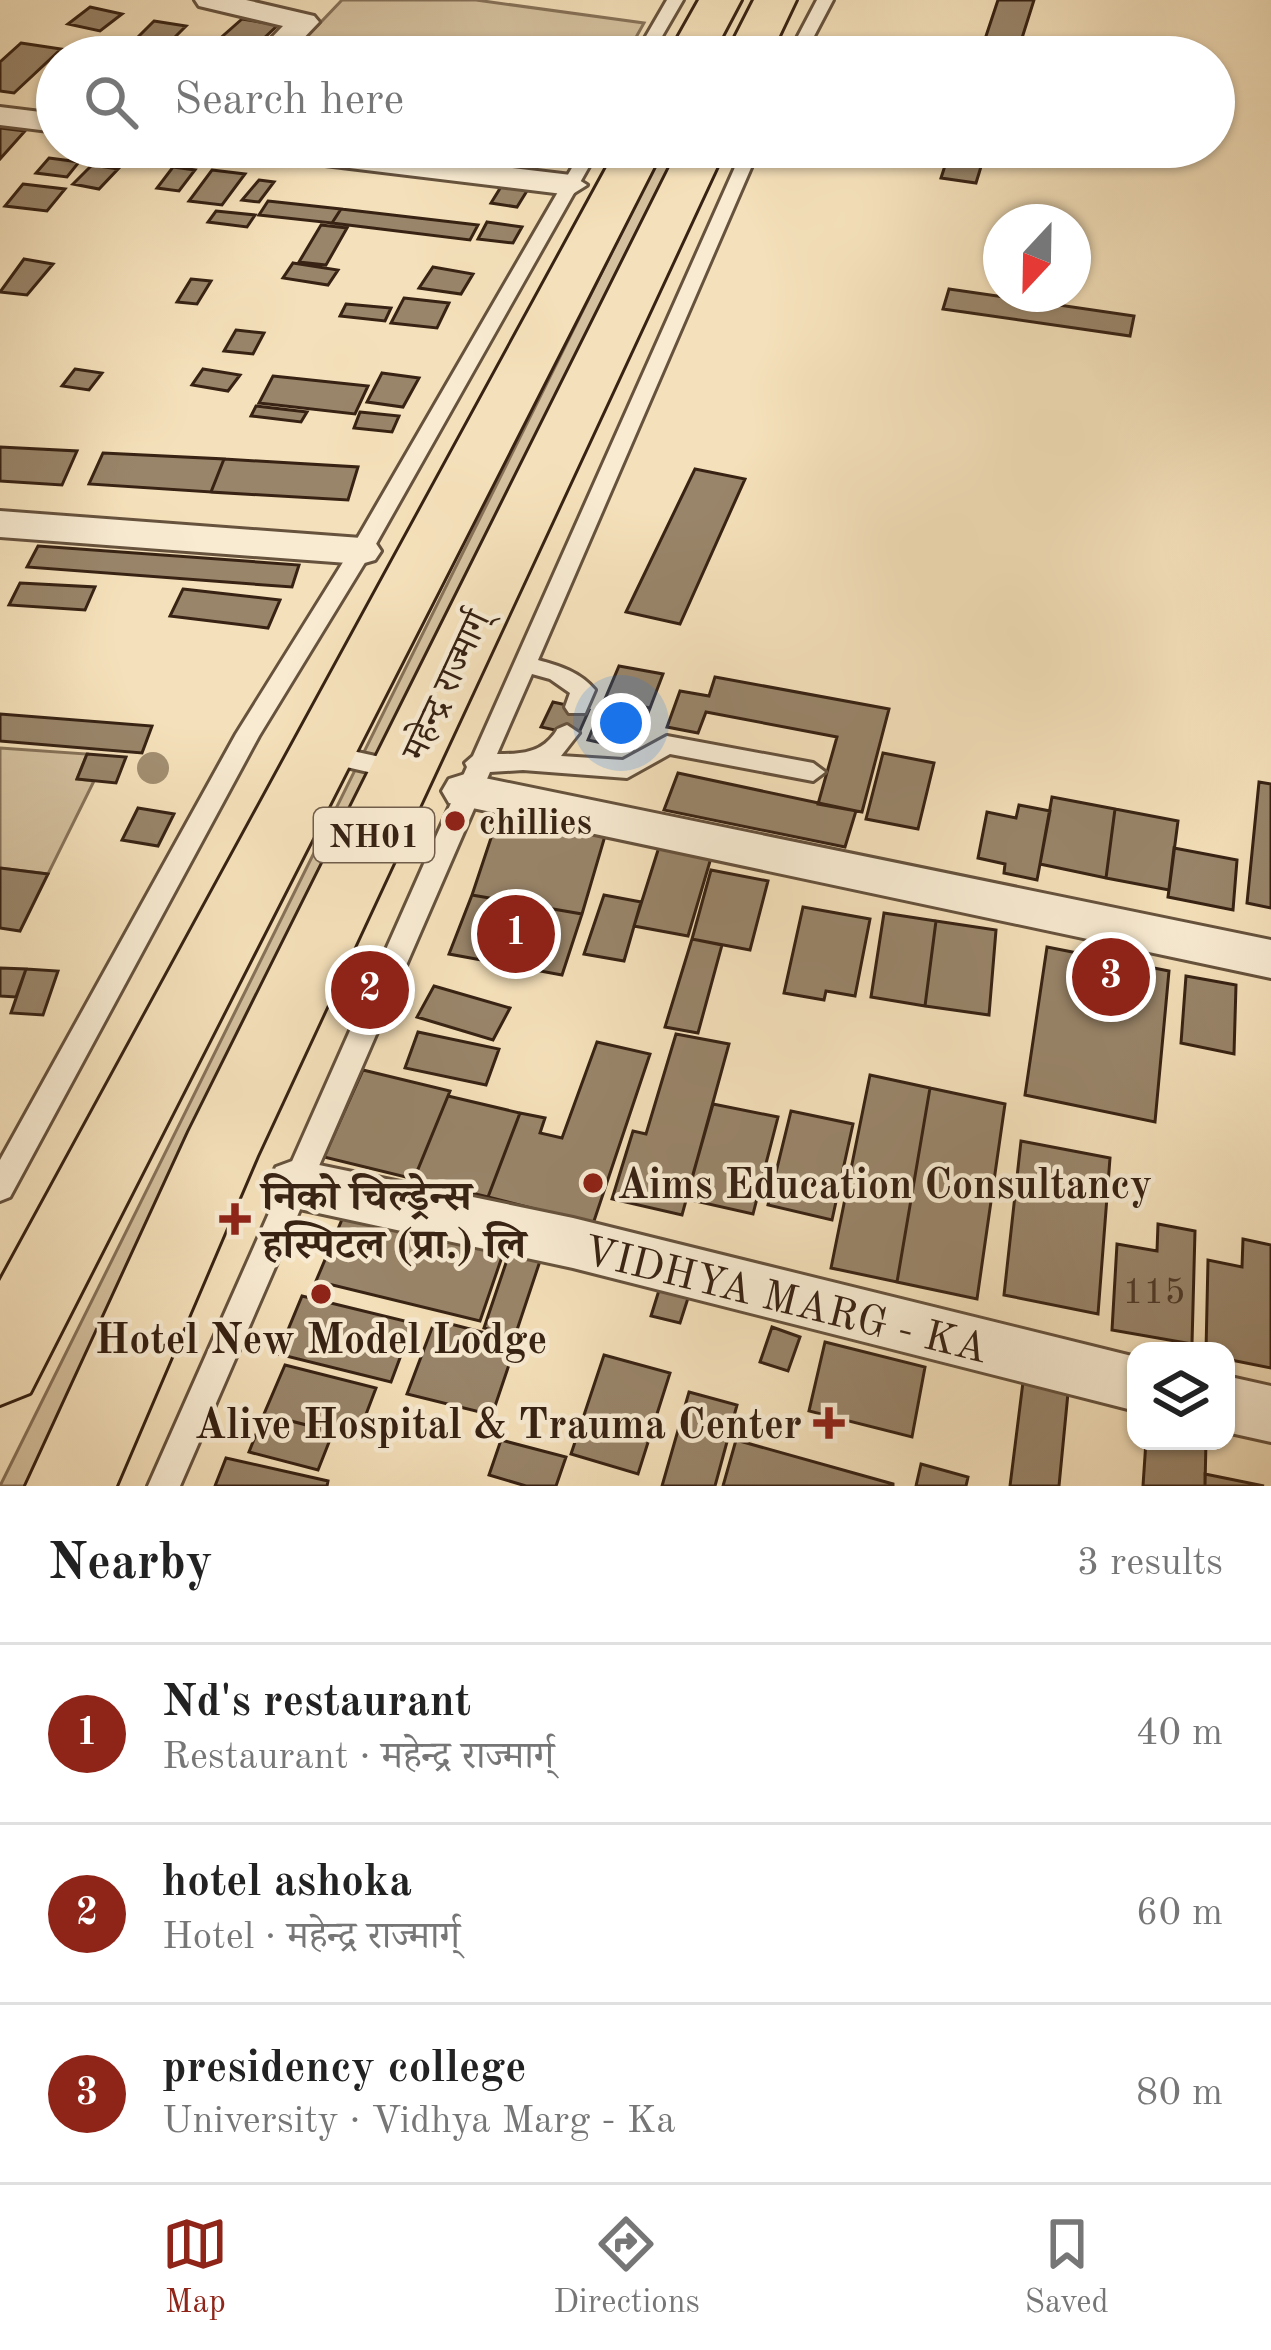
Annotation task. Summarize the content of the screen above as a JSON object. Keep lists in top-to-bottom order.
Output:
{
  "streets": {
    "highway": ["महेन्द्र राज्मार्ग्", "NH01"],
    "street": ["VIDHYA MARG - KA"]
  },
  "places": {
    "other": ["chillies", "Aims Education Consultancy", "Hotel New Model Lodge"],
    "health": ["निको चिल्ड्रेन्स हस्पिटल (प्रा.) लि", "Alive Hospital & Trauma Center"]
  },
  "house_numbers": ["115"],
  "north": "bottom",
  "page": {
    "search": "Search here",
    "pins": ["1", "3", "2"],
    "heading": ["Nearby", "3 results"],
    "list": [
      {
        "mark": "1",
        "name": "Nd's restaurant",
        "note": "Restaurant · महेन्द्र राज्मार्ग्",
        "value": "40 m"
      },
      {
        "mark": "2",
        "name": "hotel ashoka",
        "note": "Hotel · महेन्द्र राज्मार्ग्",
        "value": "60 m"
      },
      {
        "mark": "3",
        "name": "presidency college",
        "note": "University · Vidhya Marg - Ka",
        "value": "80 m"
      }
    ],
    "nav": ["Map", "Directions", "Saved"]
  }
}
